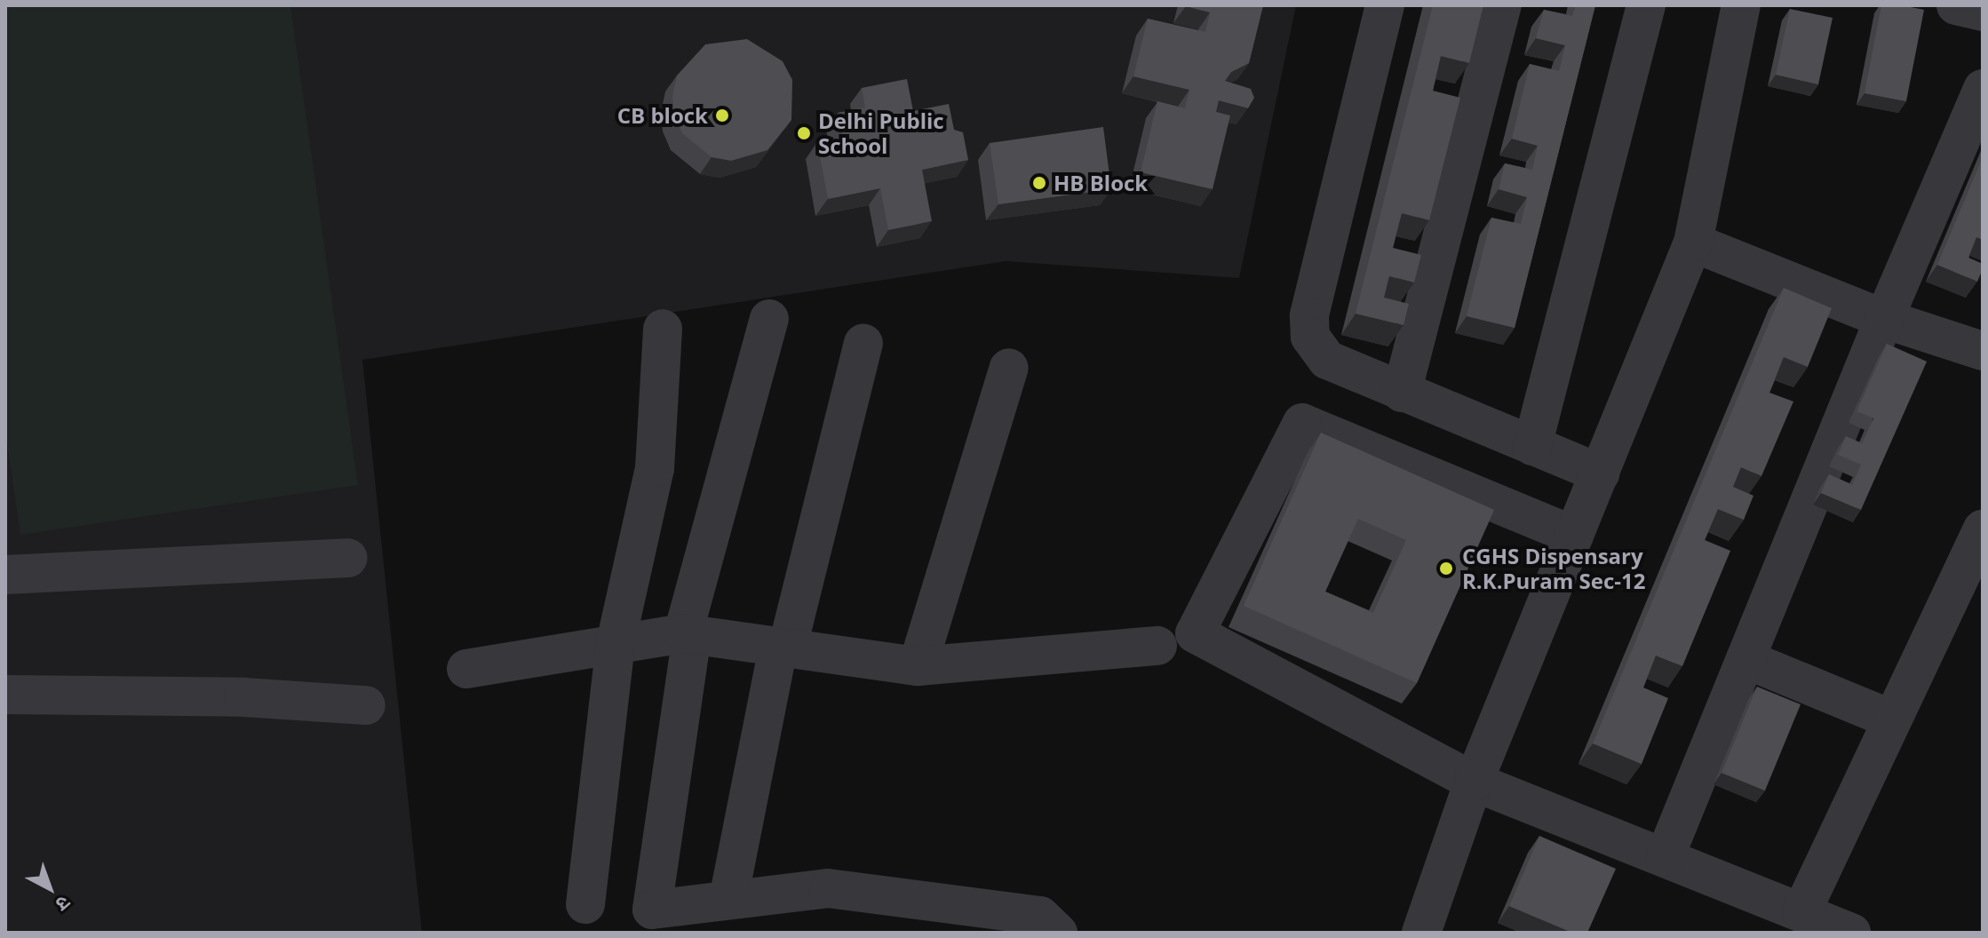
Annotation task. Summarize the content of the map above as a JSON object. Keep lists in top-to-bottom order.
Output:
{
  "places": [
    "CB block",
    "Delhi Public School",
    "HB Block",
    "CGHS Dispensary R.K.Puram Sec-12"
  ],
  "north": "bottom right"
}
